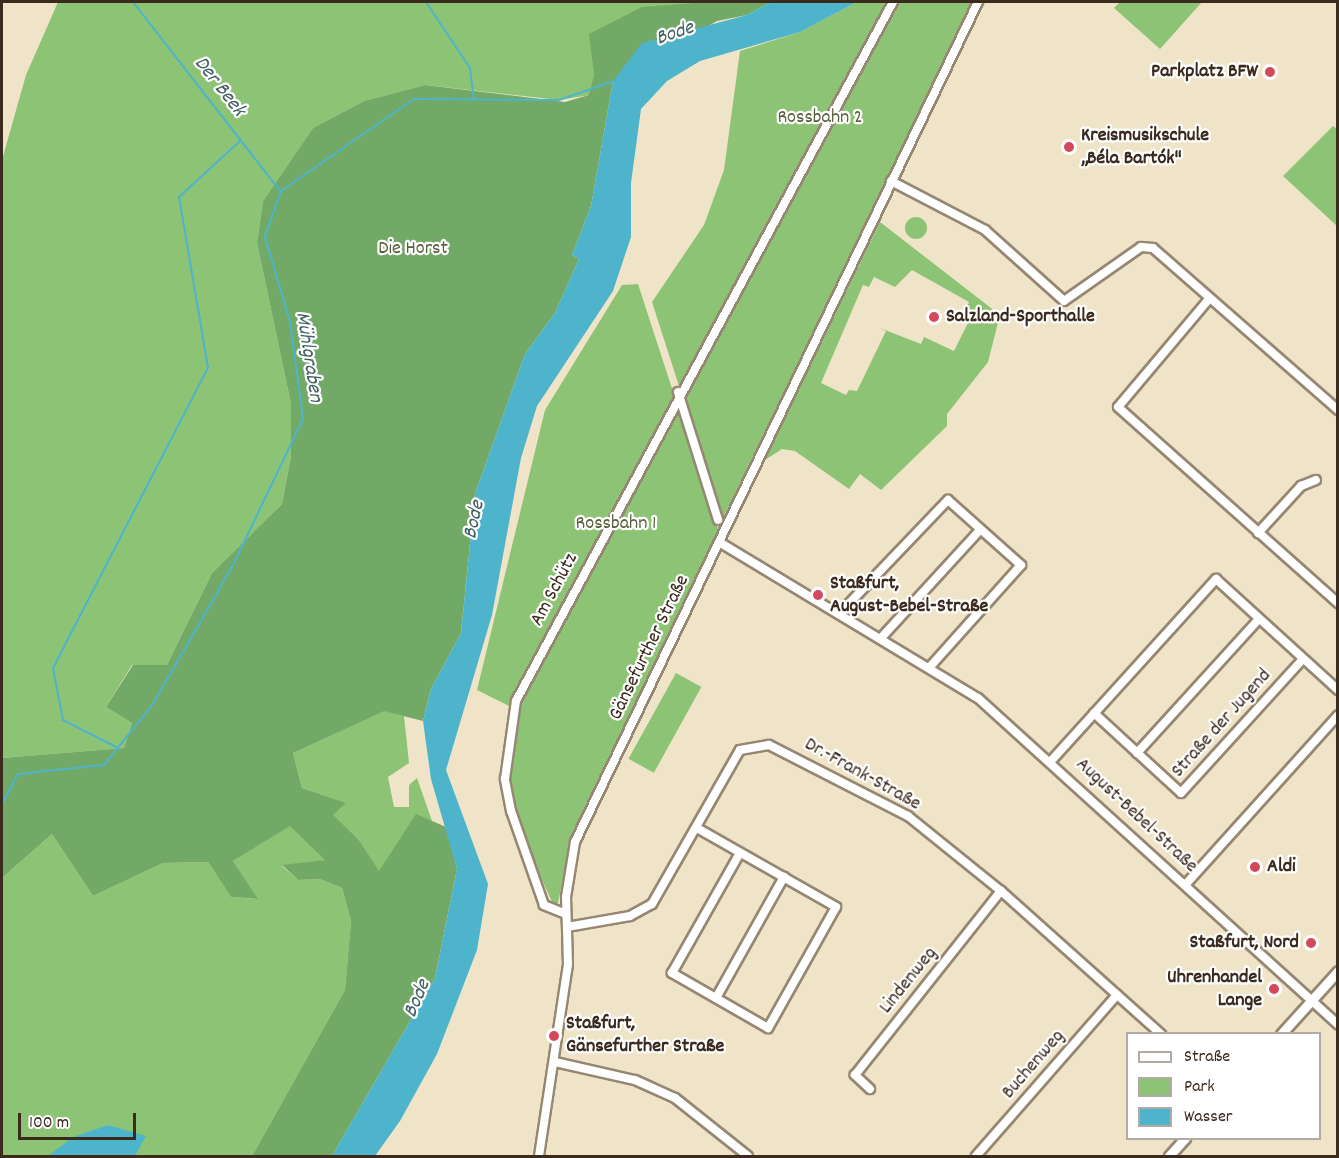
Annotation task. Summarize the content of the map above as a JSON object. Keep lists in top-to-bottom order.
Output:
{
  "streets": {
    "street": [
      "Am Schütz",
      "Gänsefurther Straße",
      "Straße der Jugend",
      "Dr.-Frank-Straße",
      "August-Bebel-Straße",
      "Lindenweg",
      "Buchenweg"
    ]
  },
  "crossings": [
    ["Am Schütz", "Gänsefurther Straße"],
    ["Gänsefurther Straße", "Dr.-Frank-Straße"],
    ["Gänsefurther Straße", "August-Bebel-Straße"],
    ["Dr.-Frank-Straße", "Lindenweg"],
    ["Dr.-Frank-Straße", "Buchenweg"]
  ],
  "water": ["Bode", "Der Beek", "Mühlgraben"],
  "parks": ["Rossbahn 2", "Die Horst", "Rossbahn 1"],
  "places": [
    "Parkplatz BFW",
    "Kreismusikschule „Béla Bartók\"",
    "Salzland-Sporthalle",
    "Staßfurt, August-Bebel-Straße",
    "Aldi",
    "Staßfurt, Nord",
    "Uhrenhandel Lange",
    "Staßfurt, Gänsefurther Straße"
  ],
  "legend": ["Straße", "Park", "Wasser"],
  "scale_bar": "100 m"
}
